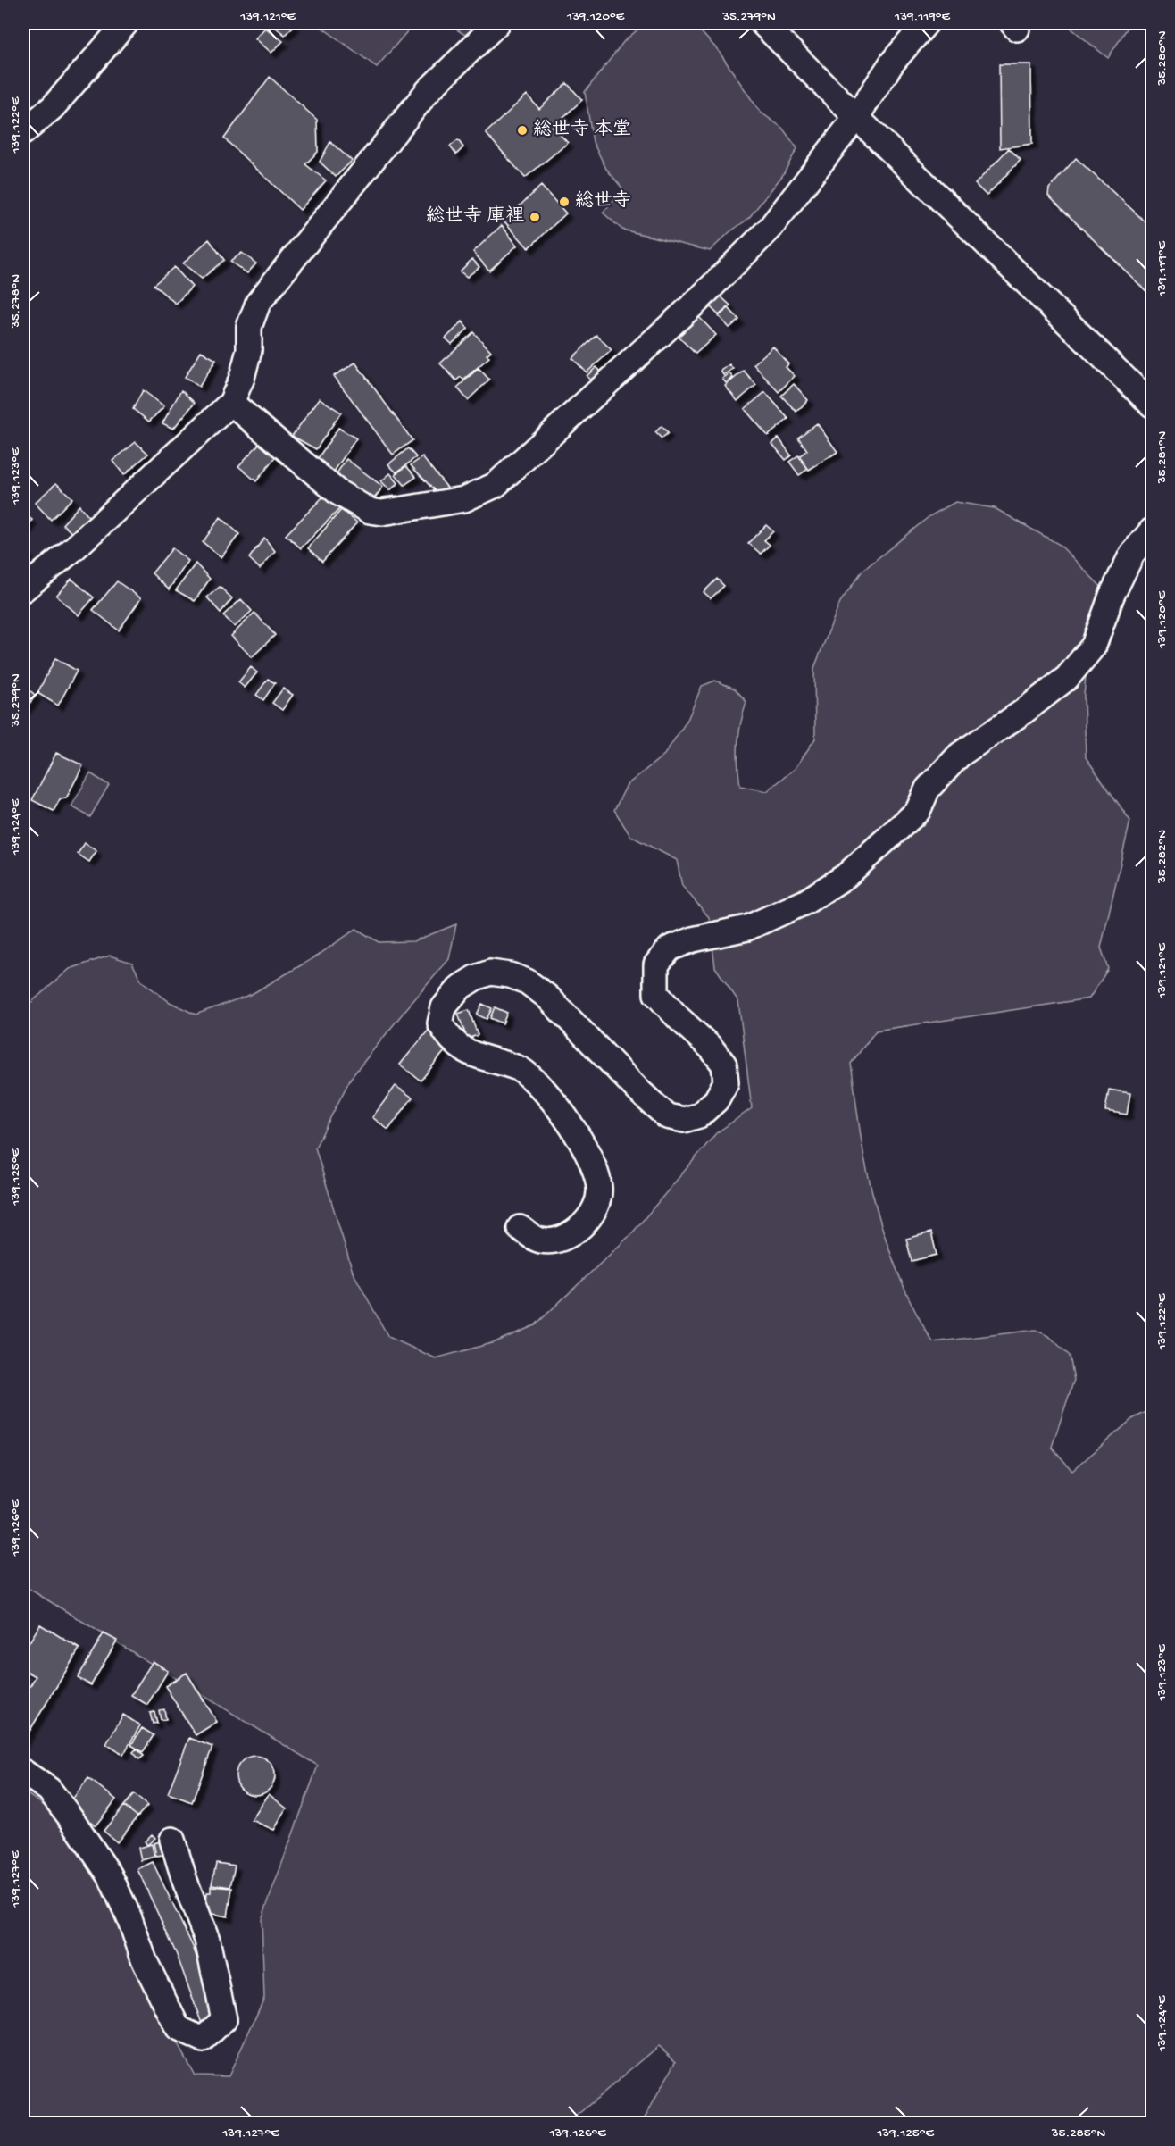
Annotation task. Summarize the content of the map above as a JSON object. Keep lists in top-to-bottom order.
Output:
{
  "places": ["総世寺 本堂", "総世寺", "総世寺 庫裡"],
  "coordinates": [
    "139.121°E",
    "139.120°E",
    "35.279°N",
    "139.119°E",
    "35.280°N",
    "139.122°E",
    "35.278°N",
    "35.281°N",
    "139.123°E",
    "139.124°E",
    "35.282°N",
    "139.125°E",
    "139.126°E",
    "139.127°E",
    "35.285°N"
  ]
}
